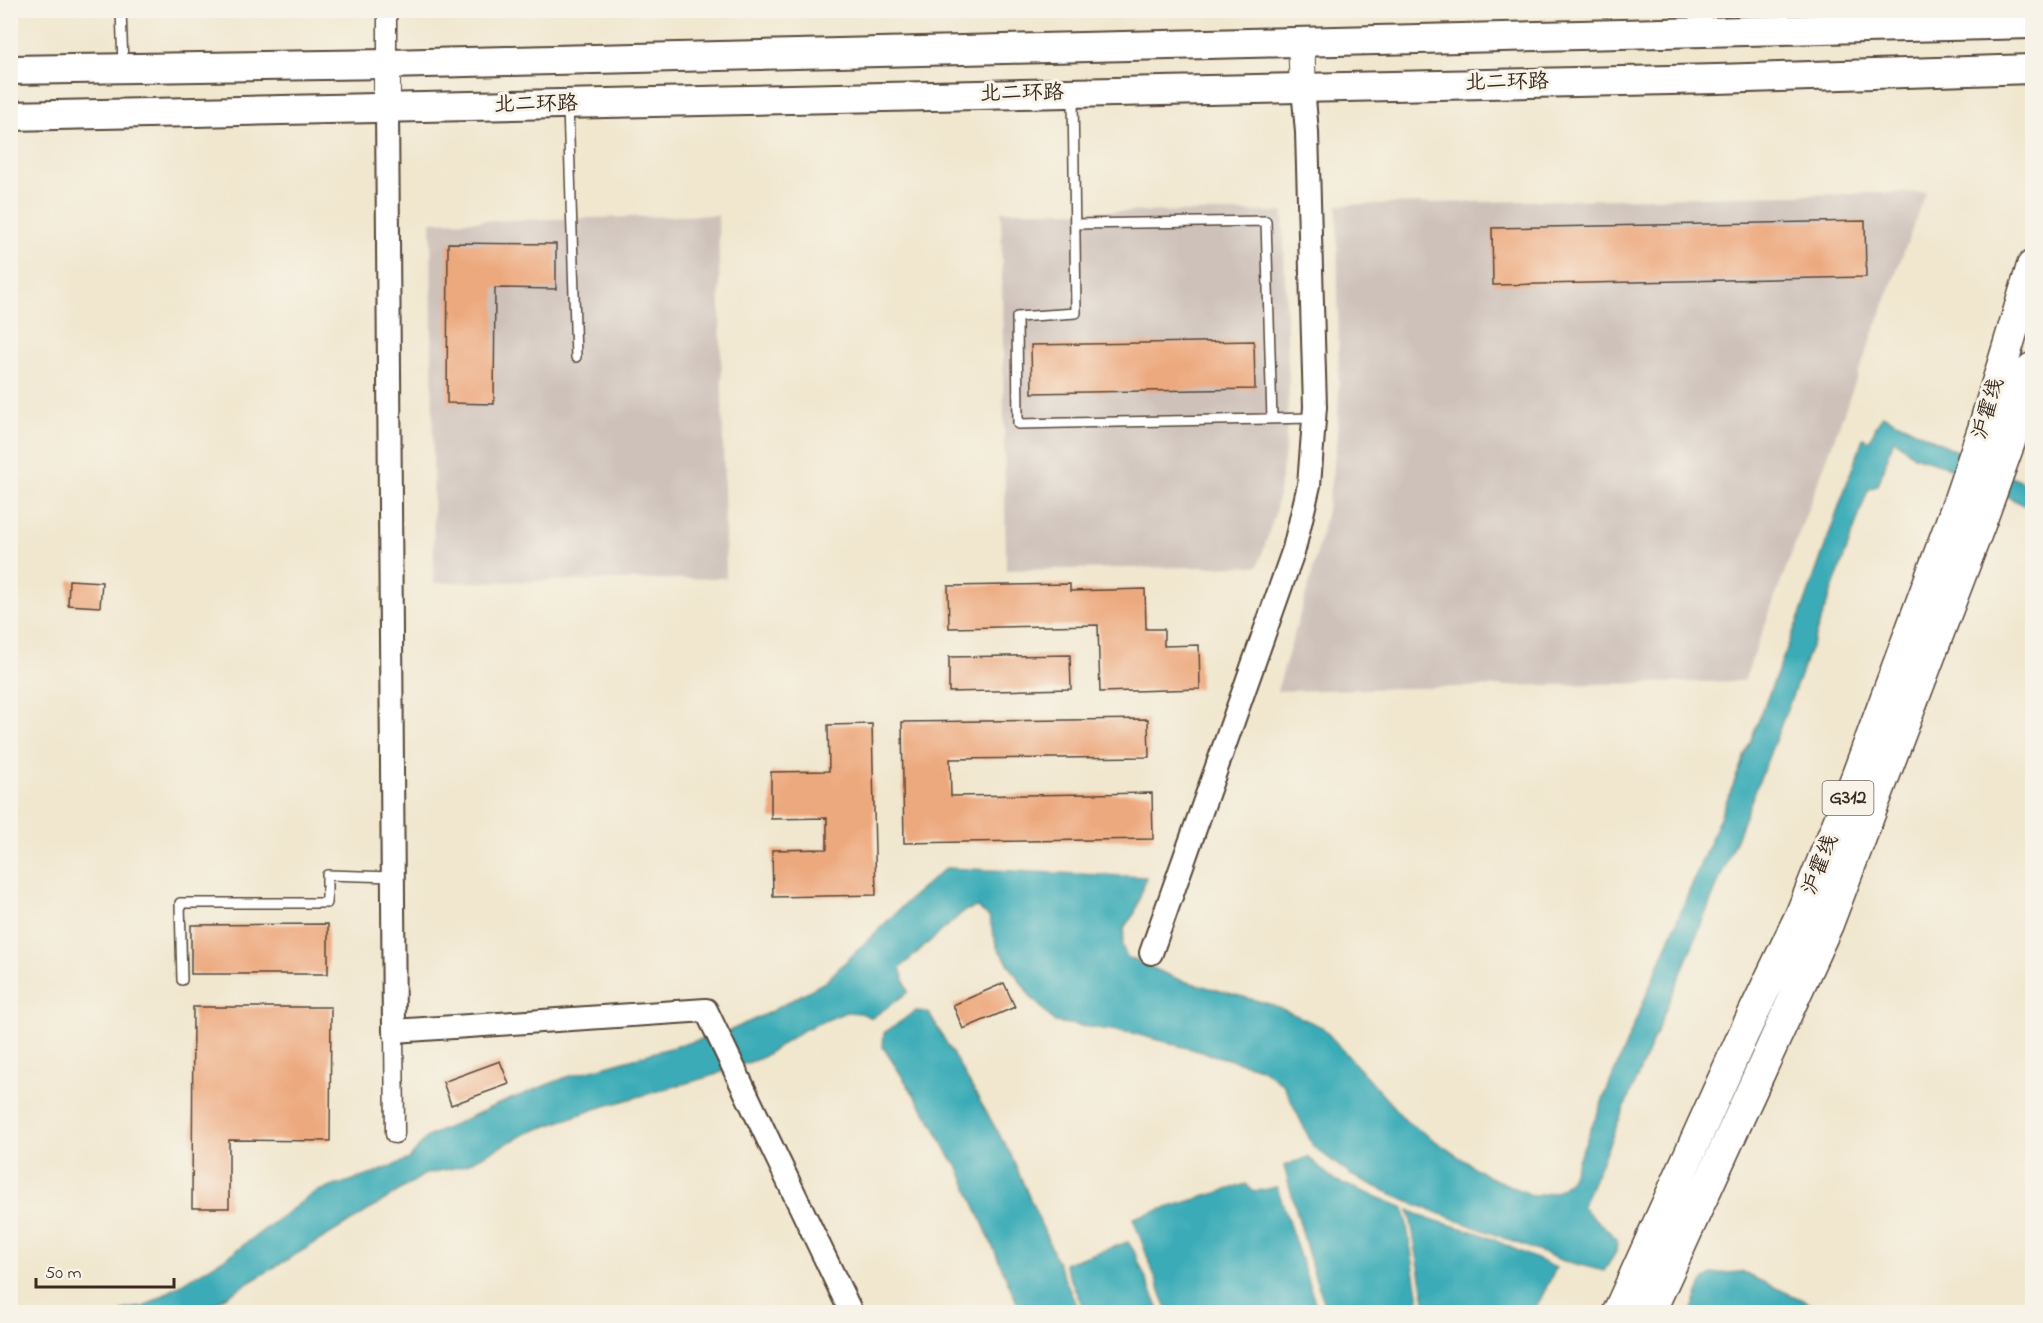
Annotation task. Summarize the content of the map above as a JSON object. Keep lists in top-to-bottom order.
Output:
{
  "streets": {
    "highway": ["沪霍线", "G312"],
    "main road": ["北二环路"]
  },
  "scale_bar": "50 m"
}
